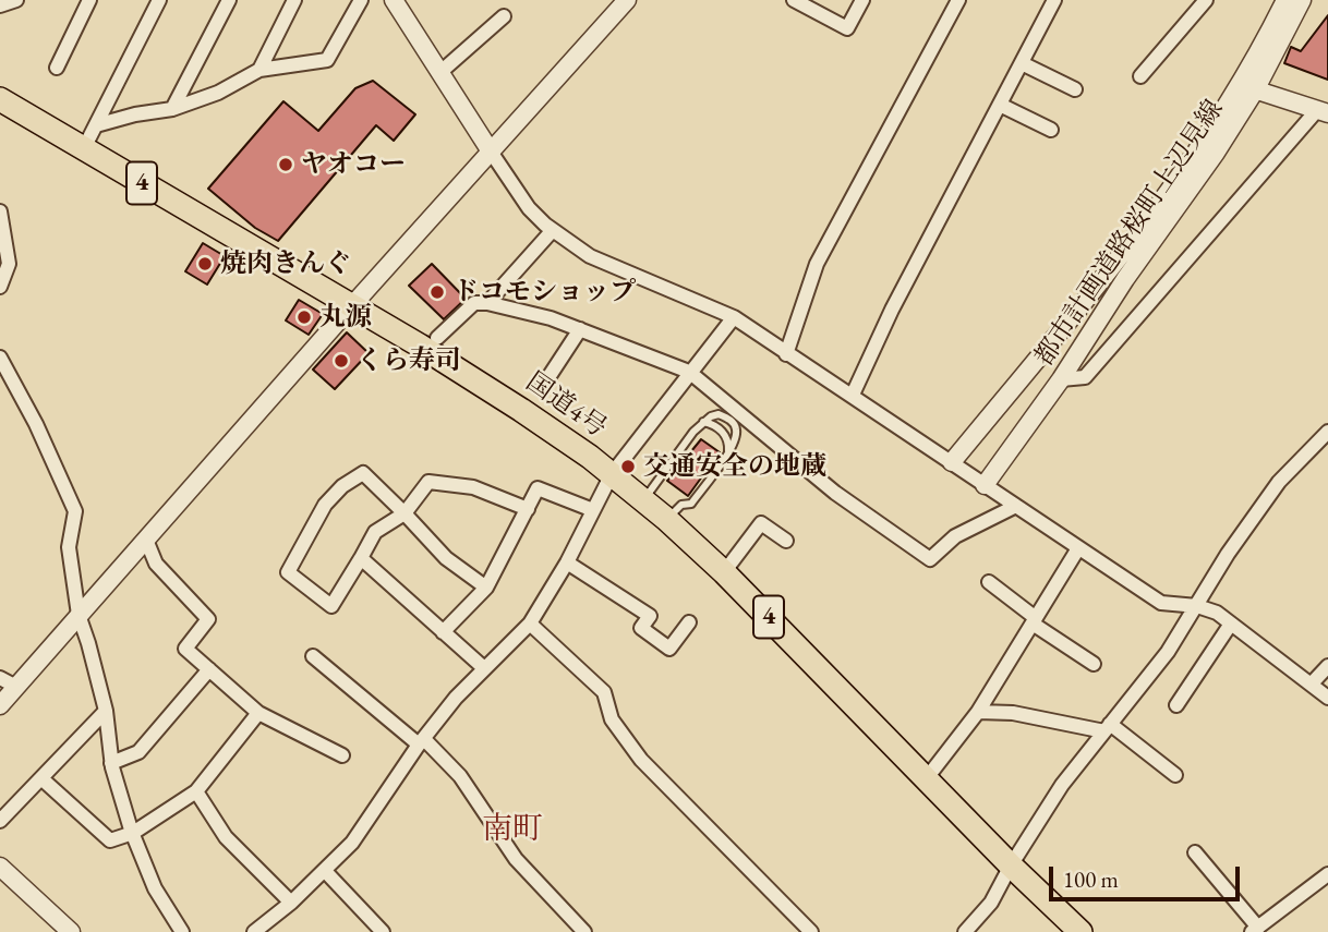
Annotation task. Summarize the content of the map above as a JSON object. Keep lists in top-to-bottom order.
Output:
{
  "streets": {
    "highway": ["4", "国道4号"],
    "street": ["都市計画道路桜町上辺見線"]
  },
  "districts": ["南町"],
  "places": [
    "ヤオコー",
    "焼肉きんぐ",
    "ドコモショップ",
    "丸源",
    "くら寿司",
    "交通安全の地蔵"
  ],
  "scale_bar": "100 m"
}
